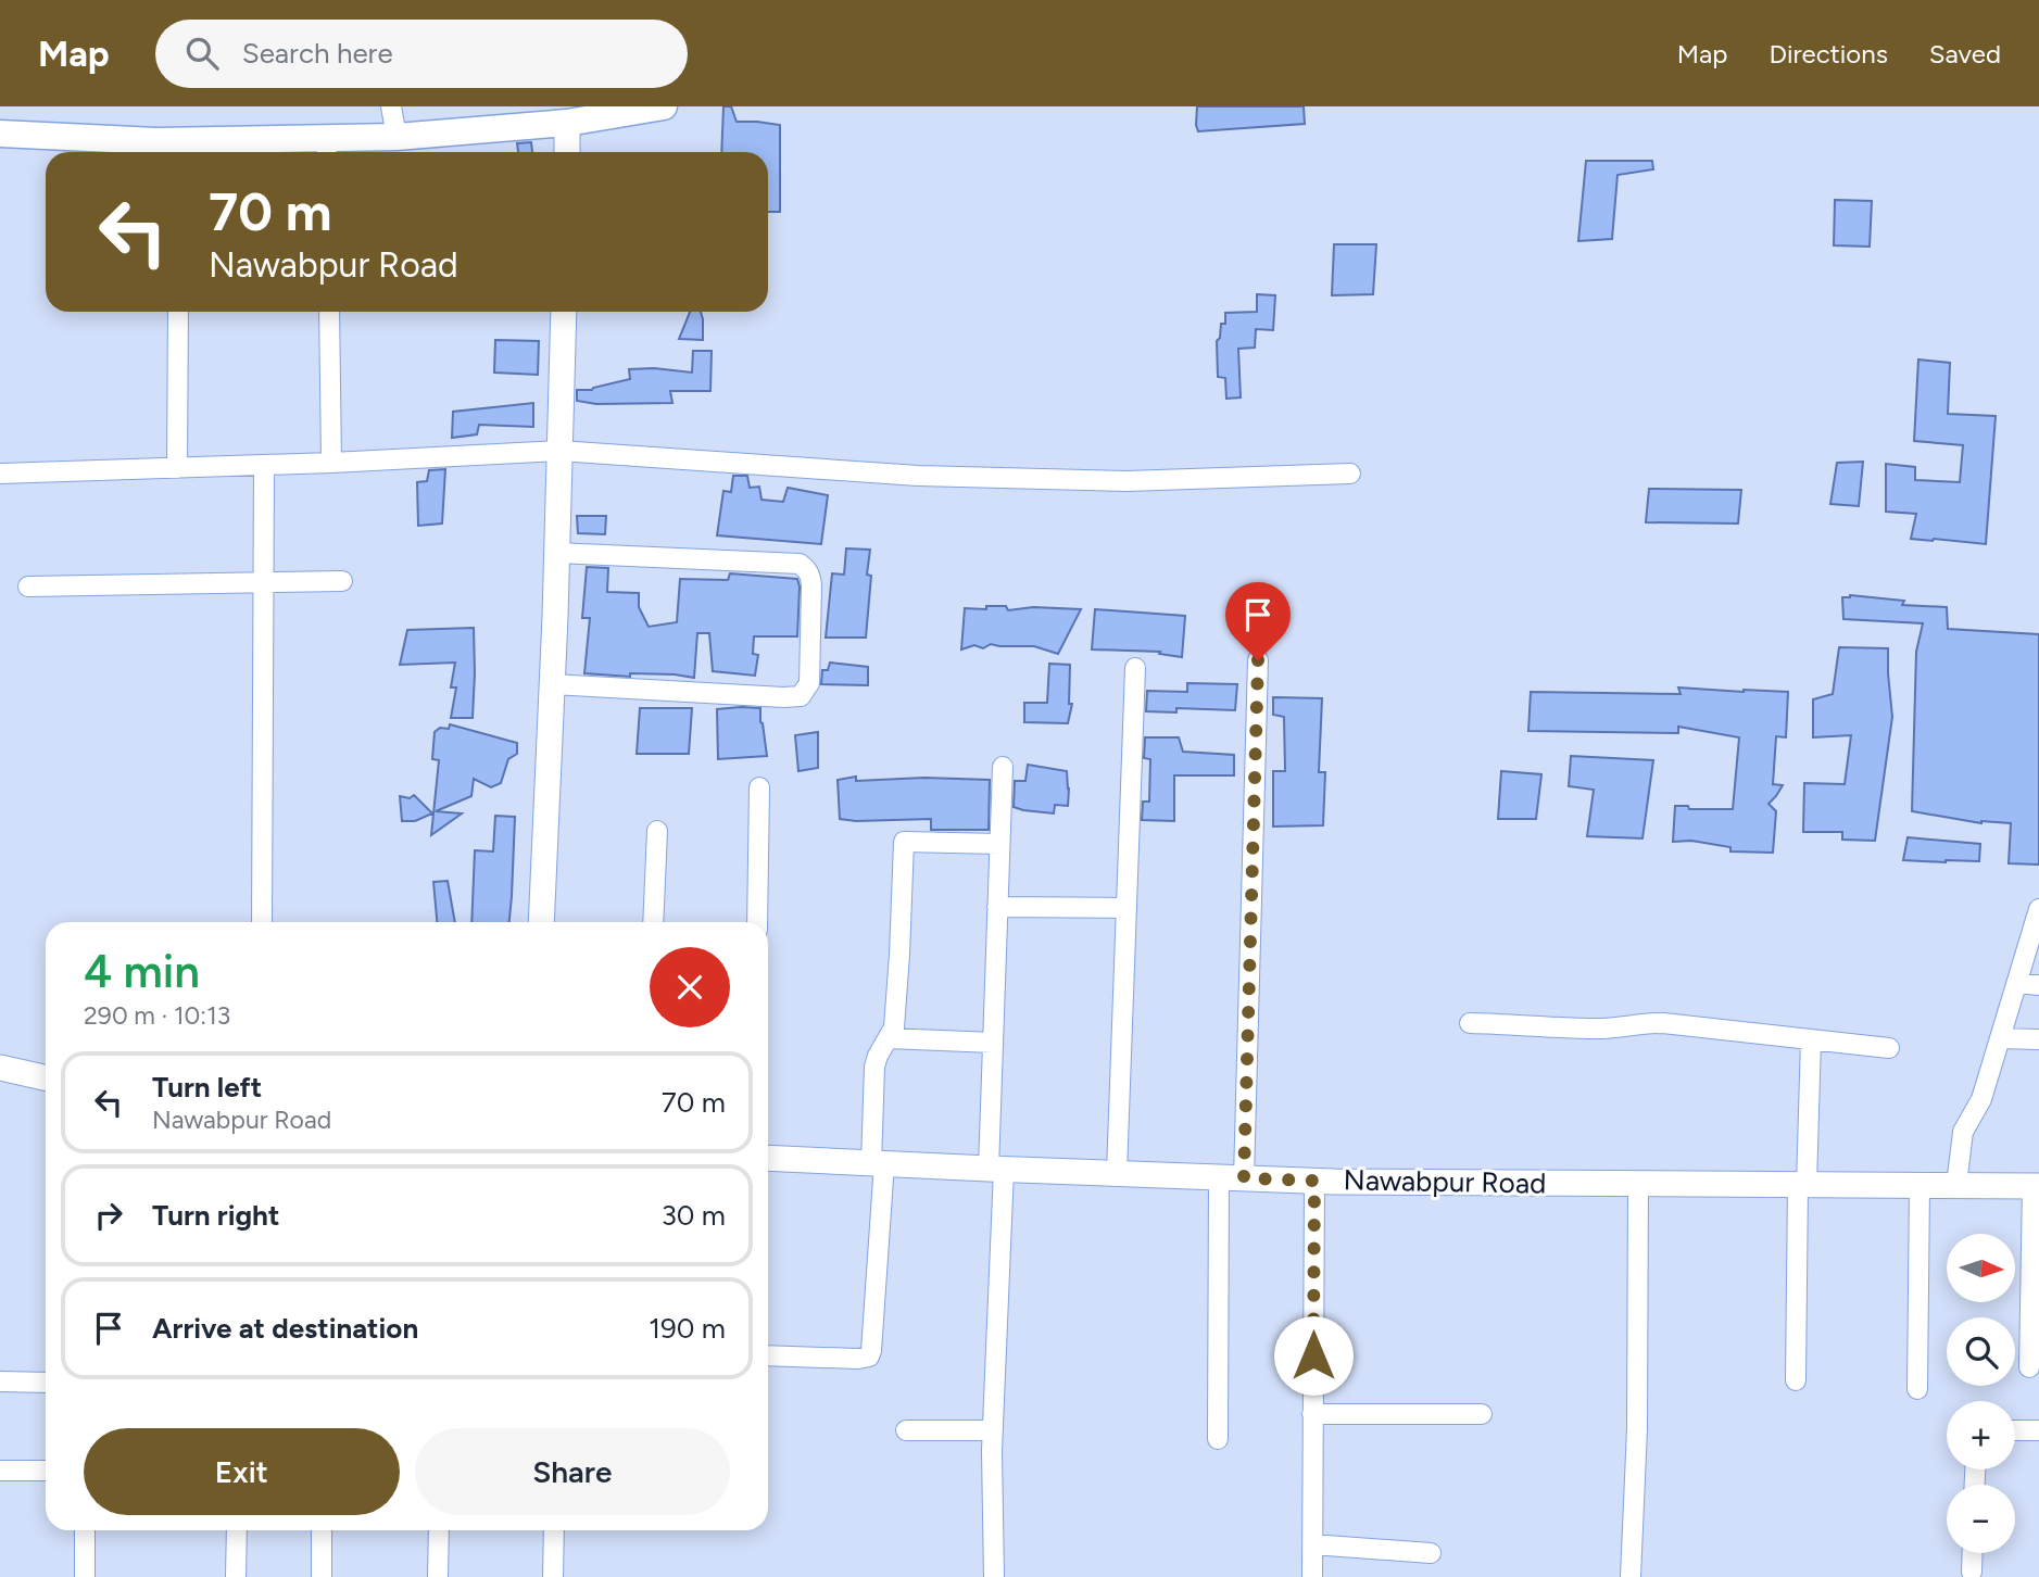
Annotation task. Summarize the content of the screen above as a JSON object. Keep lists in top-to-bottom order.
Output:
{
  "streets": {
    "street": ["Nawabpur Road"]
  },
  "north": "right",
  "page": {
    "header": "Map",
    "search": "Search here",
    "nav": ["Map", "Directions", "Saved"],
    "turn": ["70 m", "Nawabpur Road"],
    "heading": ["4 min", "290 m · 10:13"],
    "list": [
      {
        "name": "Turn left",
        "note": "Nawabpur Road",
        "value": "70 m"
      },
      {
        "name": "Turn right",
        "value": "30 m"
      },
      {
        "name": "Arrive at destination",
        "value": "190 m"
      }
    ],
    "map_buttons": ["+", "−"],
    "buttons": ["Exit", "Share"]
  }
}
